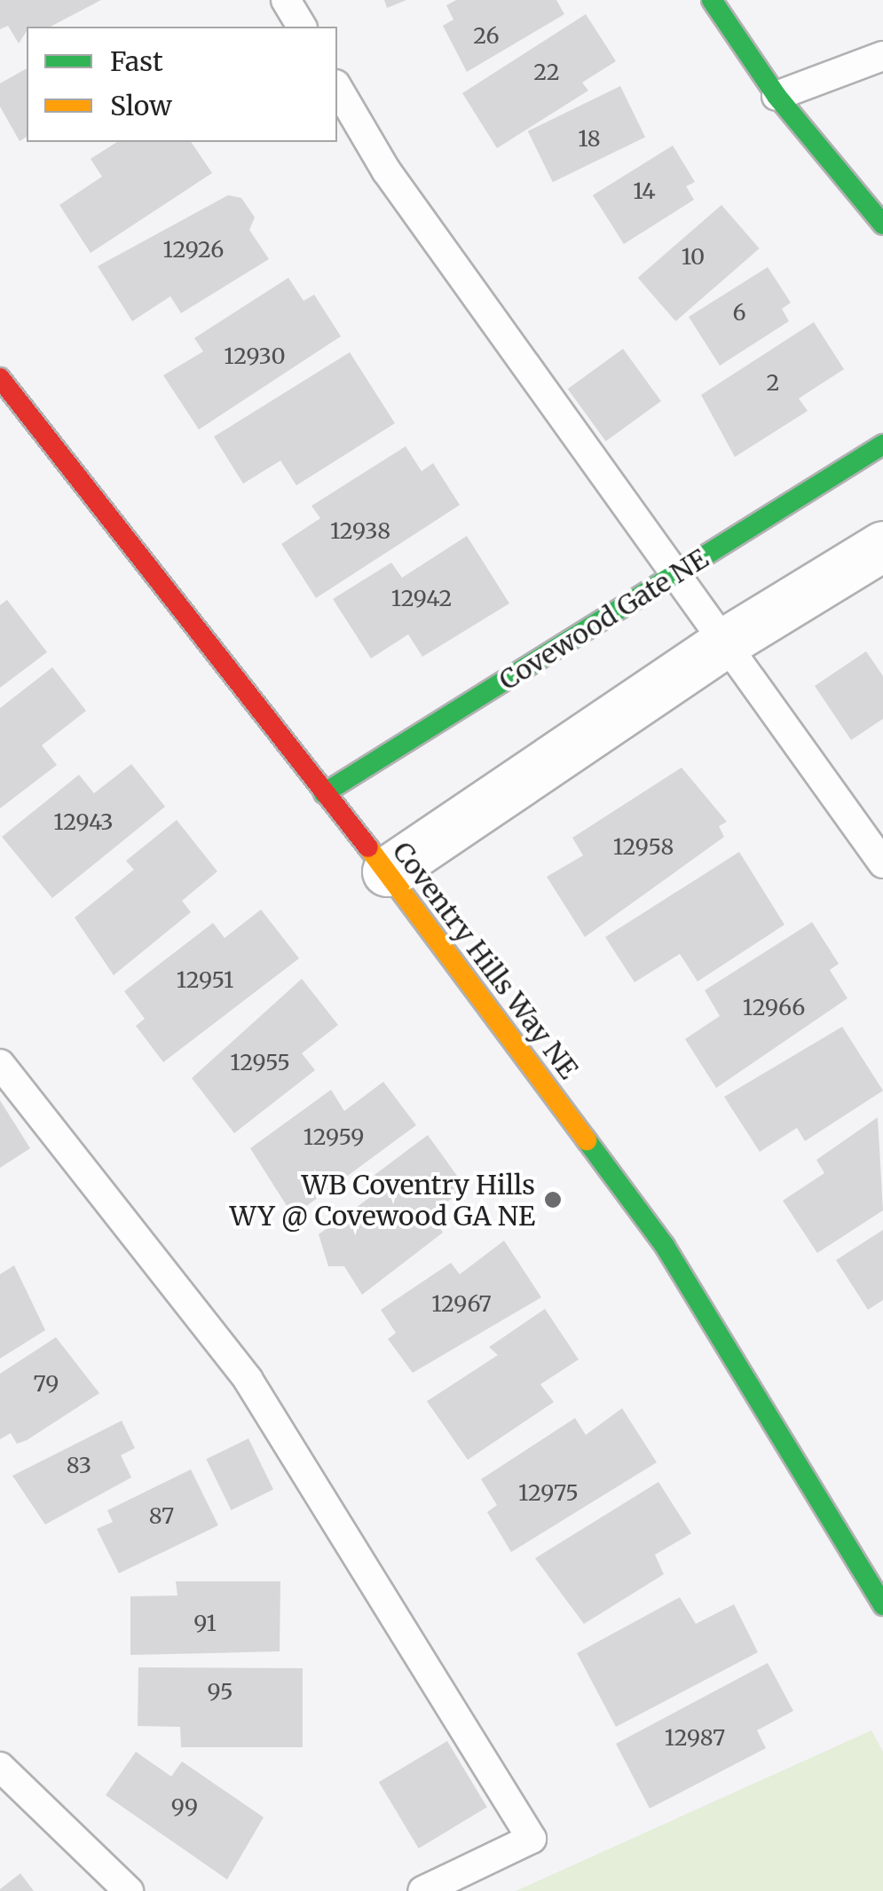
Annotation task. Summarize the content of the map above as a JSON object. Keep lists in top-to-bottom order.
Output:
{
  "streets": {
    "street": ["Covewood Gate NE", "Coventry Hills Way NE"]
  },
  "crossings": [
    ["Covewood Gate NE", "Coventry Hills Way NE"]
  ],
  "places": ["WB Coventry Hills WY @ Covewood GA NE"],
  "house_numbers": [
    "26",
    "22",
    "18",
    "14",
    "12926",
    "10",
    "6",
    "12930",
    "2",
    "12938",
    "12942",
    "12943",
    "12958",
    "12951",
    "12966",
    "12955",
    "12959",
    "12967",
    "79",
    "83",
    "12975",
    "87",
    "91",
    "95",
    "12987",
    "99"
  ],
  "legend": ["Fast", "Slow"]
}
